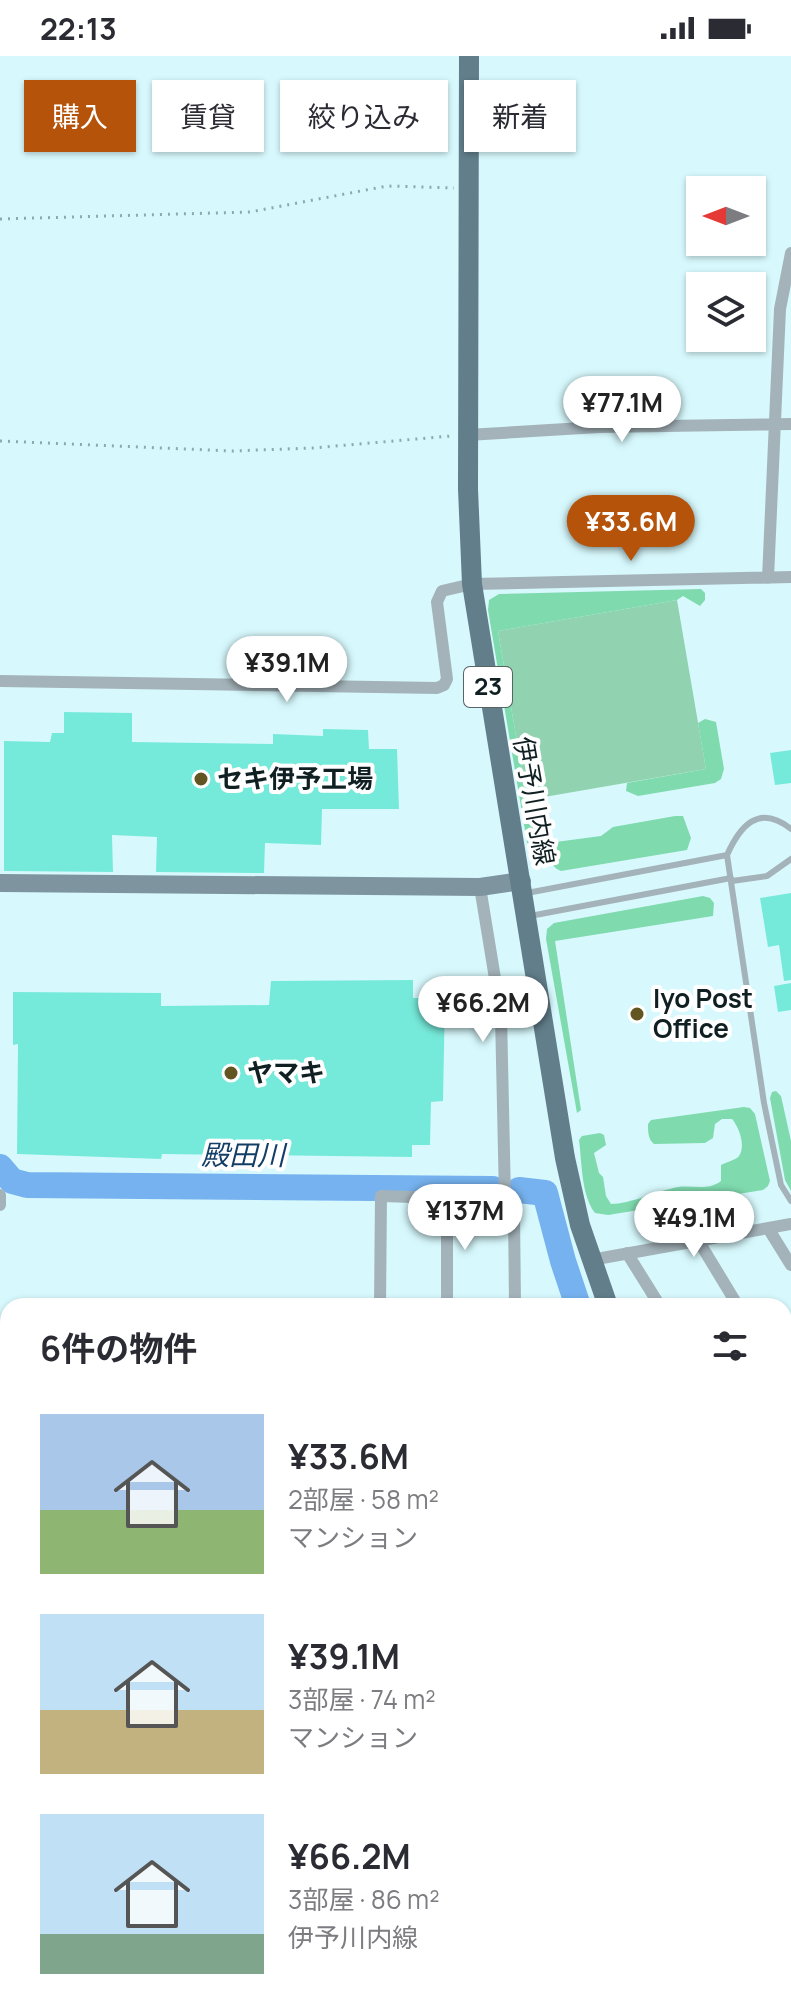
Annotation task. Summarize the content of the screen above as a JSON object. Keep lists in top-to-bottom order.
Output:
{
  "streets": {
    "main road": ["23", "伊予川内線"]
  },
  "water": ["殿田川"],
  "places": ["セキ伊予工場", "Iyo Post Office", "ヤマキ"],
  "north": "left",
  "page": {
    "status": "22:13",
    "chip": [
      "購入",
      "賃貸",
      "絞り込み",
      "新着"
    ],
    "price": [
      "¥77.1M",
      "¥33.6M",
      "¥39.1M",
      "¥66.2M",
      "¥137M",
      "¥49.1M"
    ],
    "heading": "6件の物件",
    "list": [
      {
        "name": "¥33.6M",
        "note": "2部屋 · 58 m² · マンション"
      },
      {
        "name": "¥39.1M",
        "note": "3部屋 · 74 m² · マンション"
      },
      {
        "name": "¥66.2M",
        "note": "3部屋 · 86 m² · 伊予川内線"
      }
    ]
  }
}
